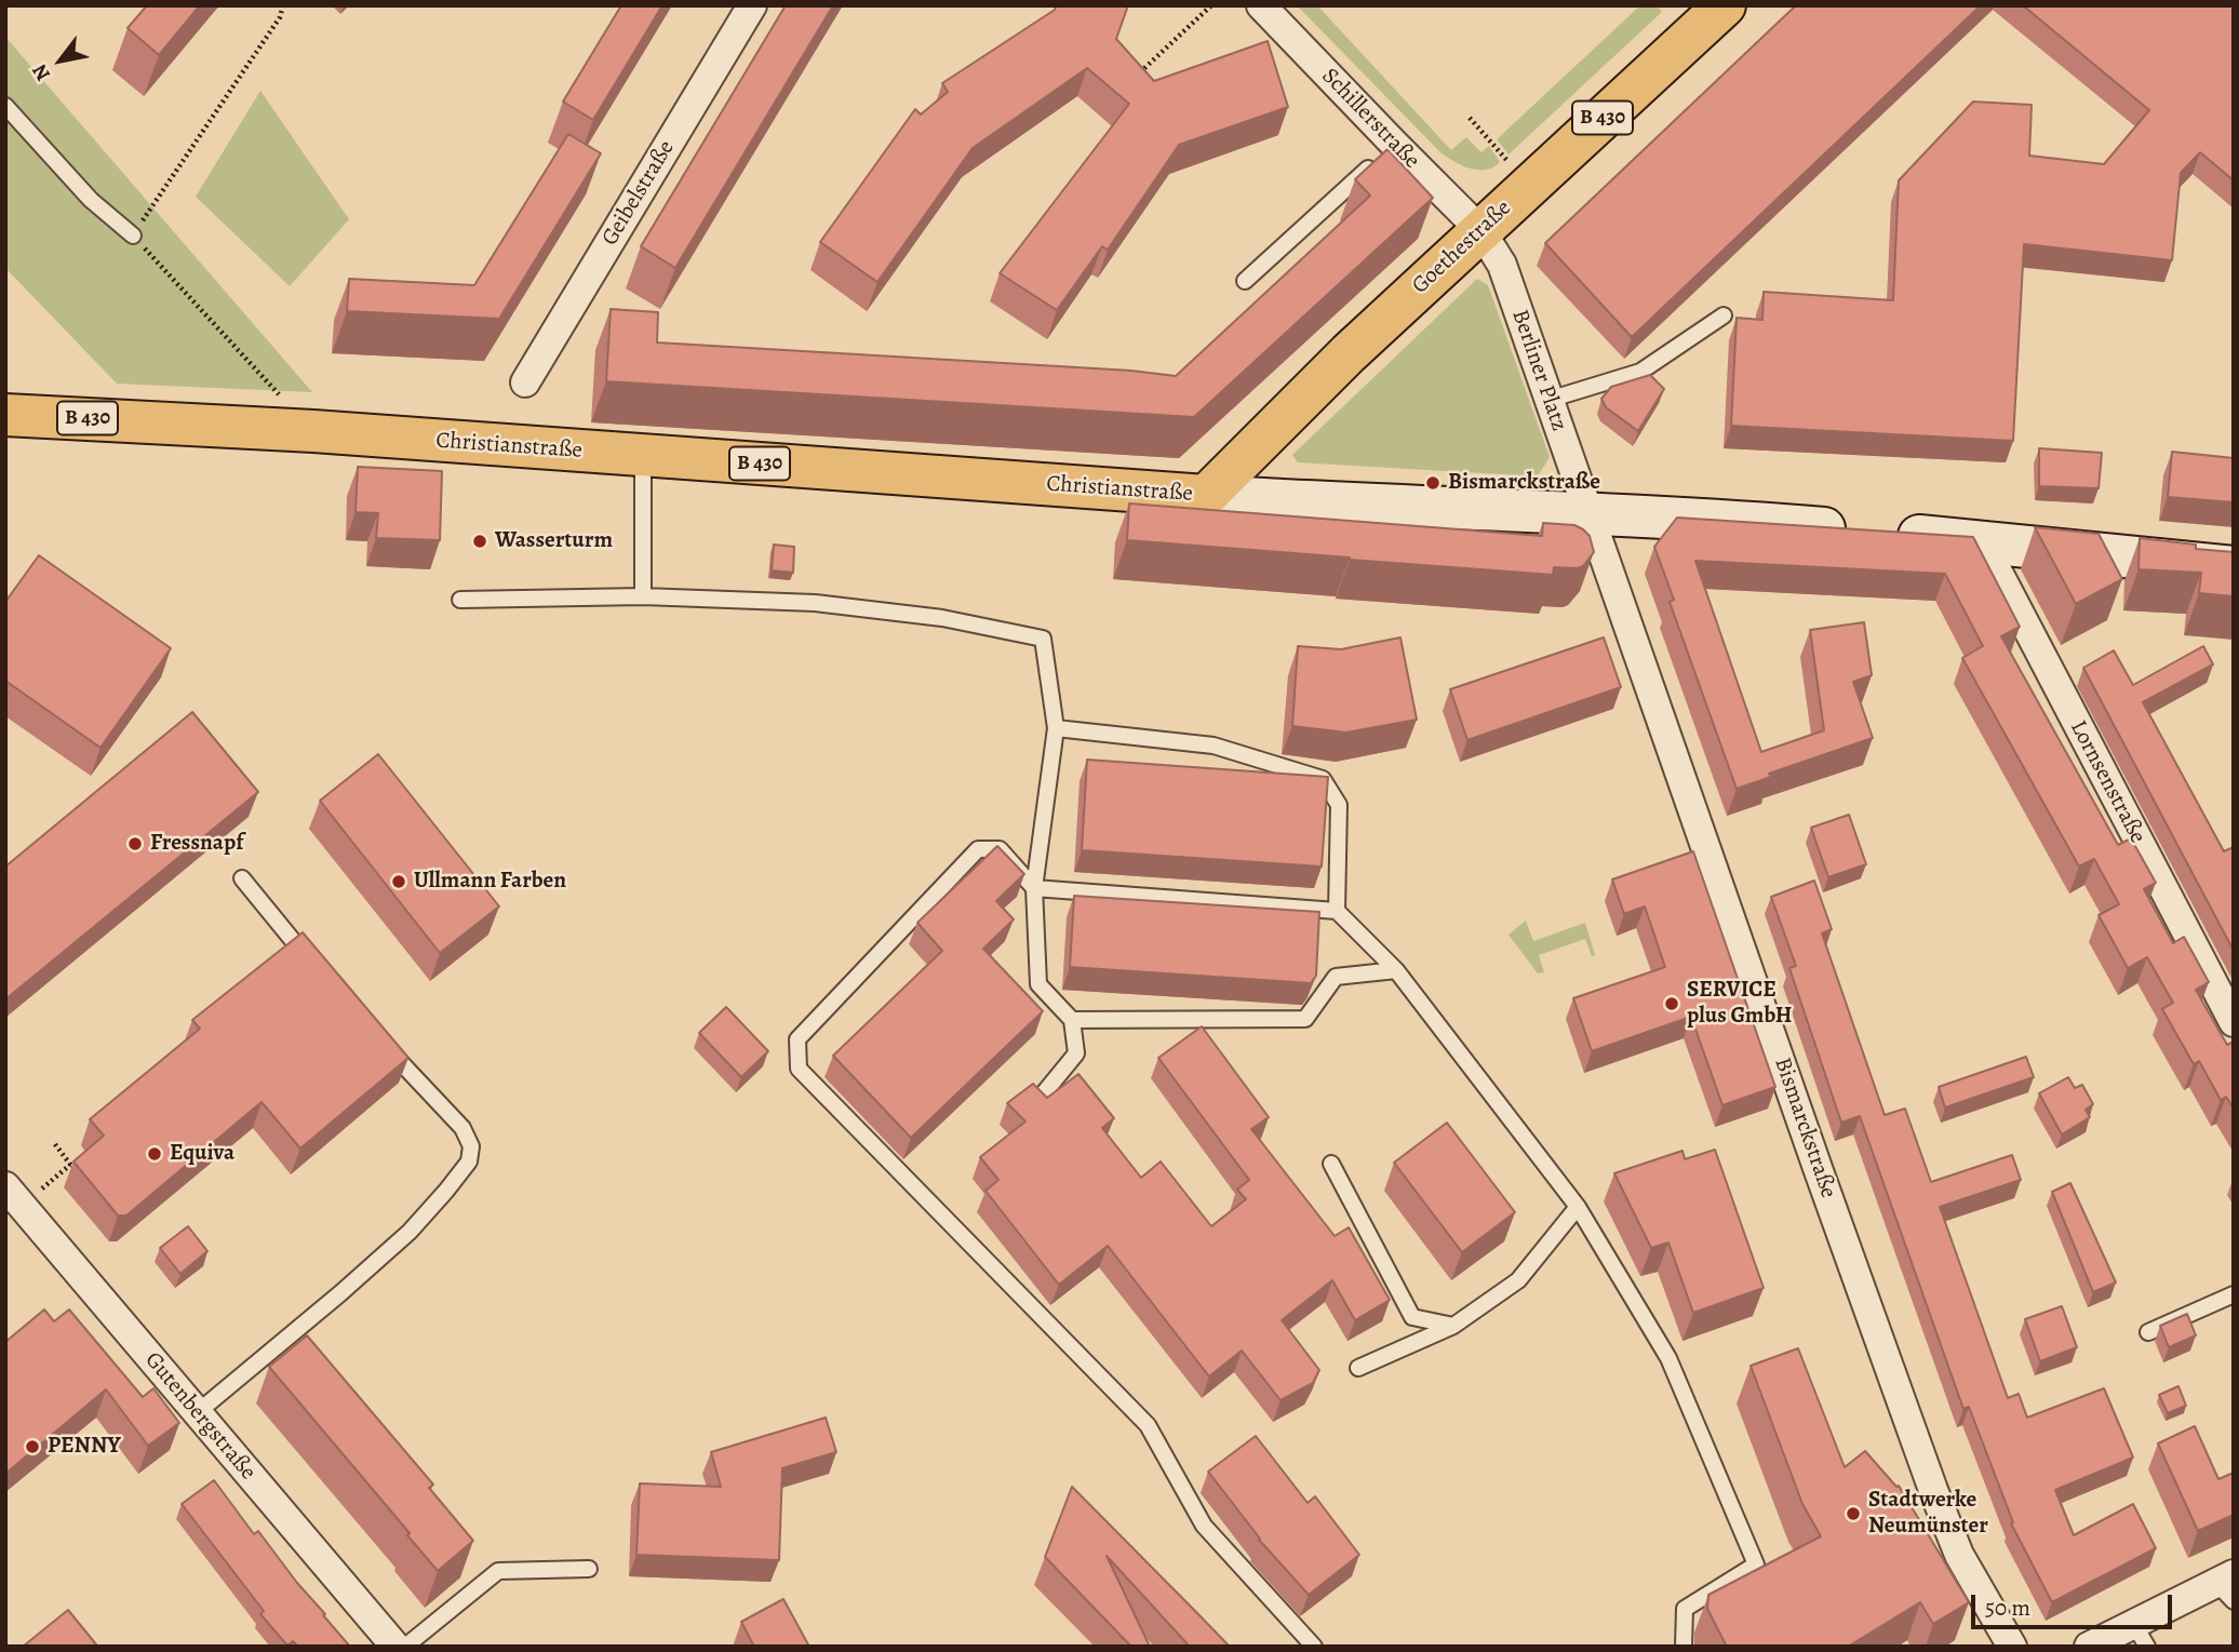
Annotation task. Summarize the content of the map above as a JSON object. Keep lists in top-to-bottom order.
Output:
{
  "streets": {
    "main road": ["B 430", "Goethestraße", "Christianstraße"],
    "street": [
      "Schillerstraße",
      "Geibelstraße",
      "Berliner Platz",
      "Lornsenstraße",
      "Bismarckstraße",
      "Gutenbergstraße"
    ]
  },
  "crossings": [
    ["Schillerstraße", "Goethestraße"],
    ["Schillerstraße", "Berliner Platz"],
    ["Goethestraße", "Berliner Platz"],
    ["Goethestraße", "Christianstraße"],
    ["Berliner Platz", "Christianstraße"],
    ["Berliner Platz", "Bismarckstraße"],
    ["Christianstraße", "Lornsenstraße"],
    ["Christianstraße", "Bismarckstraße"]
  ],
  "places": [
    "Bismarckstraße",
    "Wasserturm",
    "Fressnapf",
    "Ullmann Farben",
    "SERVICE plus GmbH",
    "Equiva",
    "PENNY",
    "Stadtwerke Neumünster"
  ],
  "scale_bar": "50 m",
  "north": "bottom left"
}
